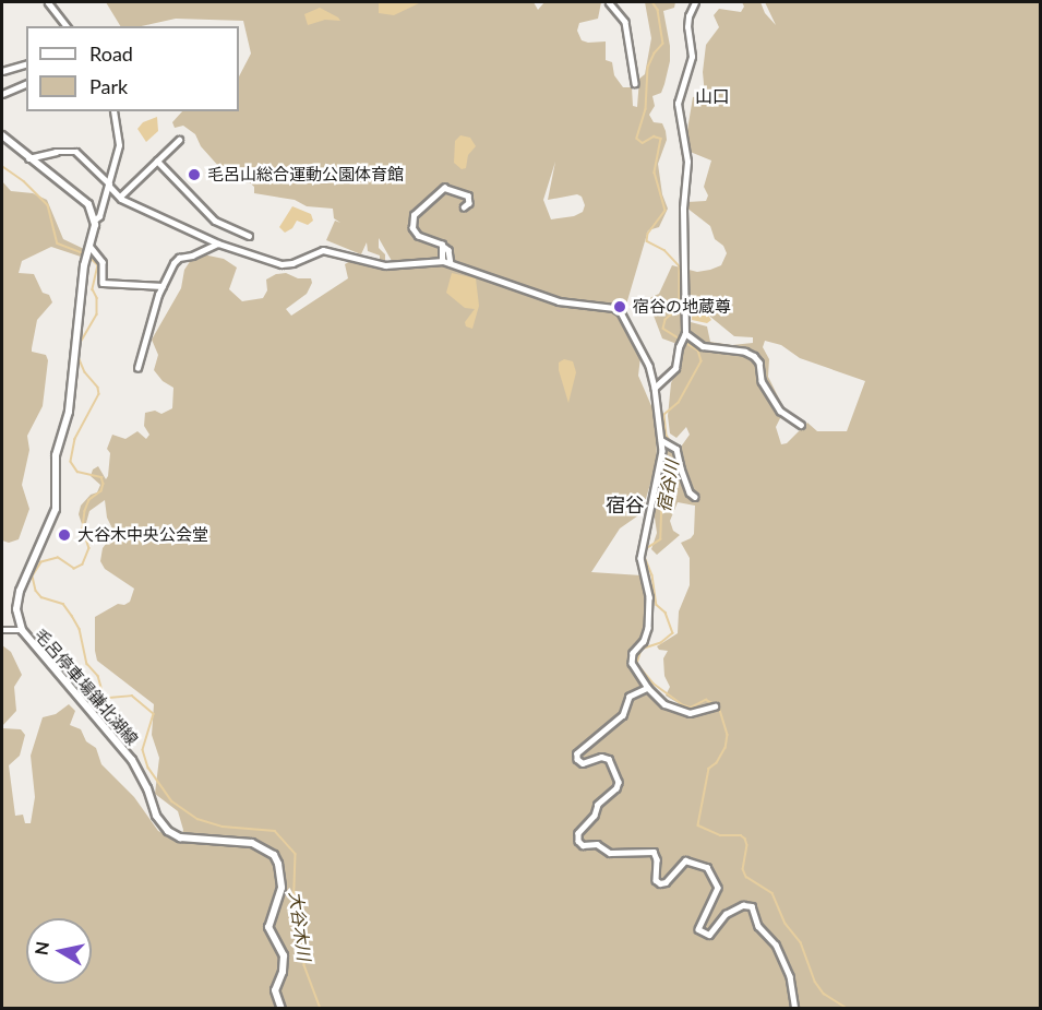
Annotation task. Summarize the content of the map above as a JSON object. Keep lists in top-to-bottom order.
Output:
{
  "streets": {
    "main road": ["毛呂停車場鎌北湖線"]
  },
  "districts": ["山口", "宿谷"],
  "water": ["宿谷川", "大谷木川"],
  "places": ["毛呂山総合運動公園体育館", "宿谷の地蔵尊", "大谷木中央公会堂"],
  "legend": ["Road", "Park"],
  "north": "left"
}
